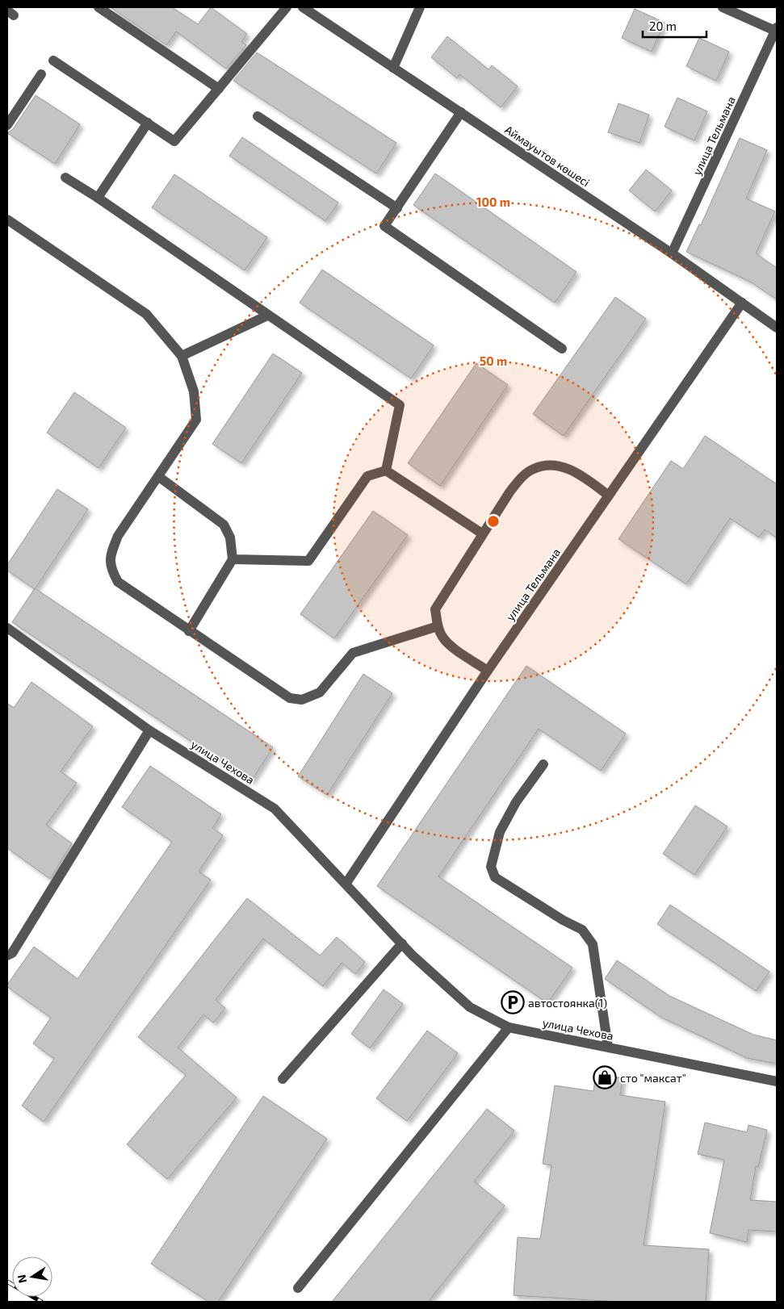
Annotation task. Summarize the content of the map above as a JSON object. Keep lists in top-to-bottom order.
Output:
{
  "streets": {
    "street": ["улица Тельмана", "Аймауытов көшесі", "улица Чехова"]
  },
  "crossings": [
    ["улица Тельмана", "Аймауытов көшесі"],
    ["улица Тельмана", "улица Чехова"]
  ],
  "places": {
    "parking": ["автостоянка(1)"],
    "shop": ["сто \"максат\""]
  },
  "scale_bar": "20 m",
  "north": "left",
  "rings": ["100 m", "50 m"]
}
